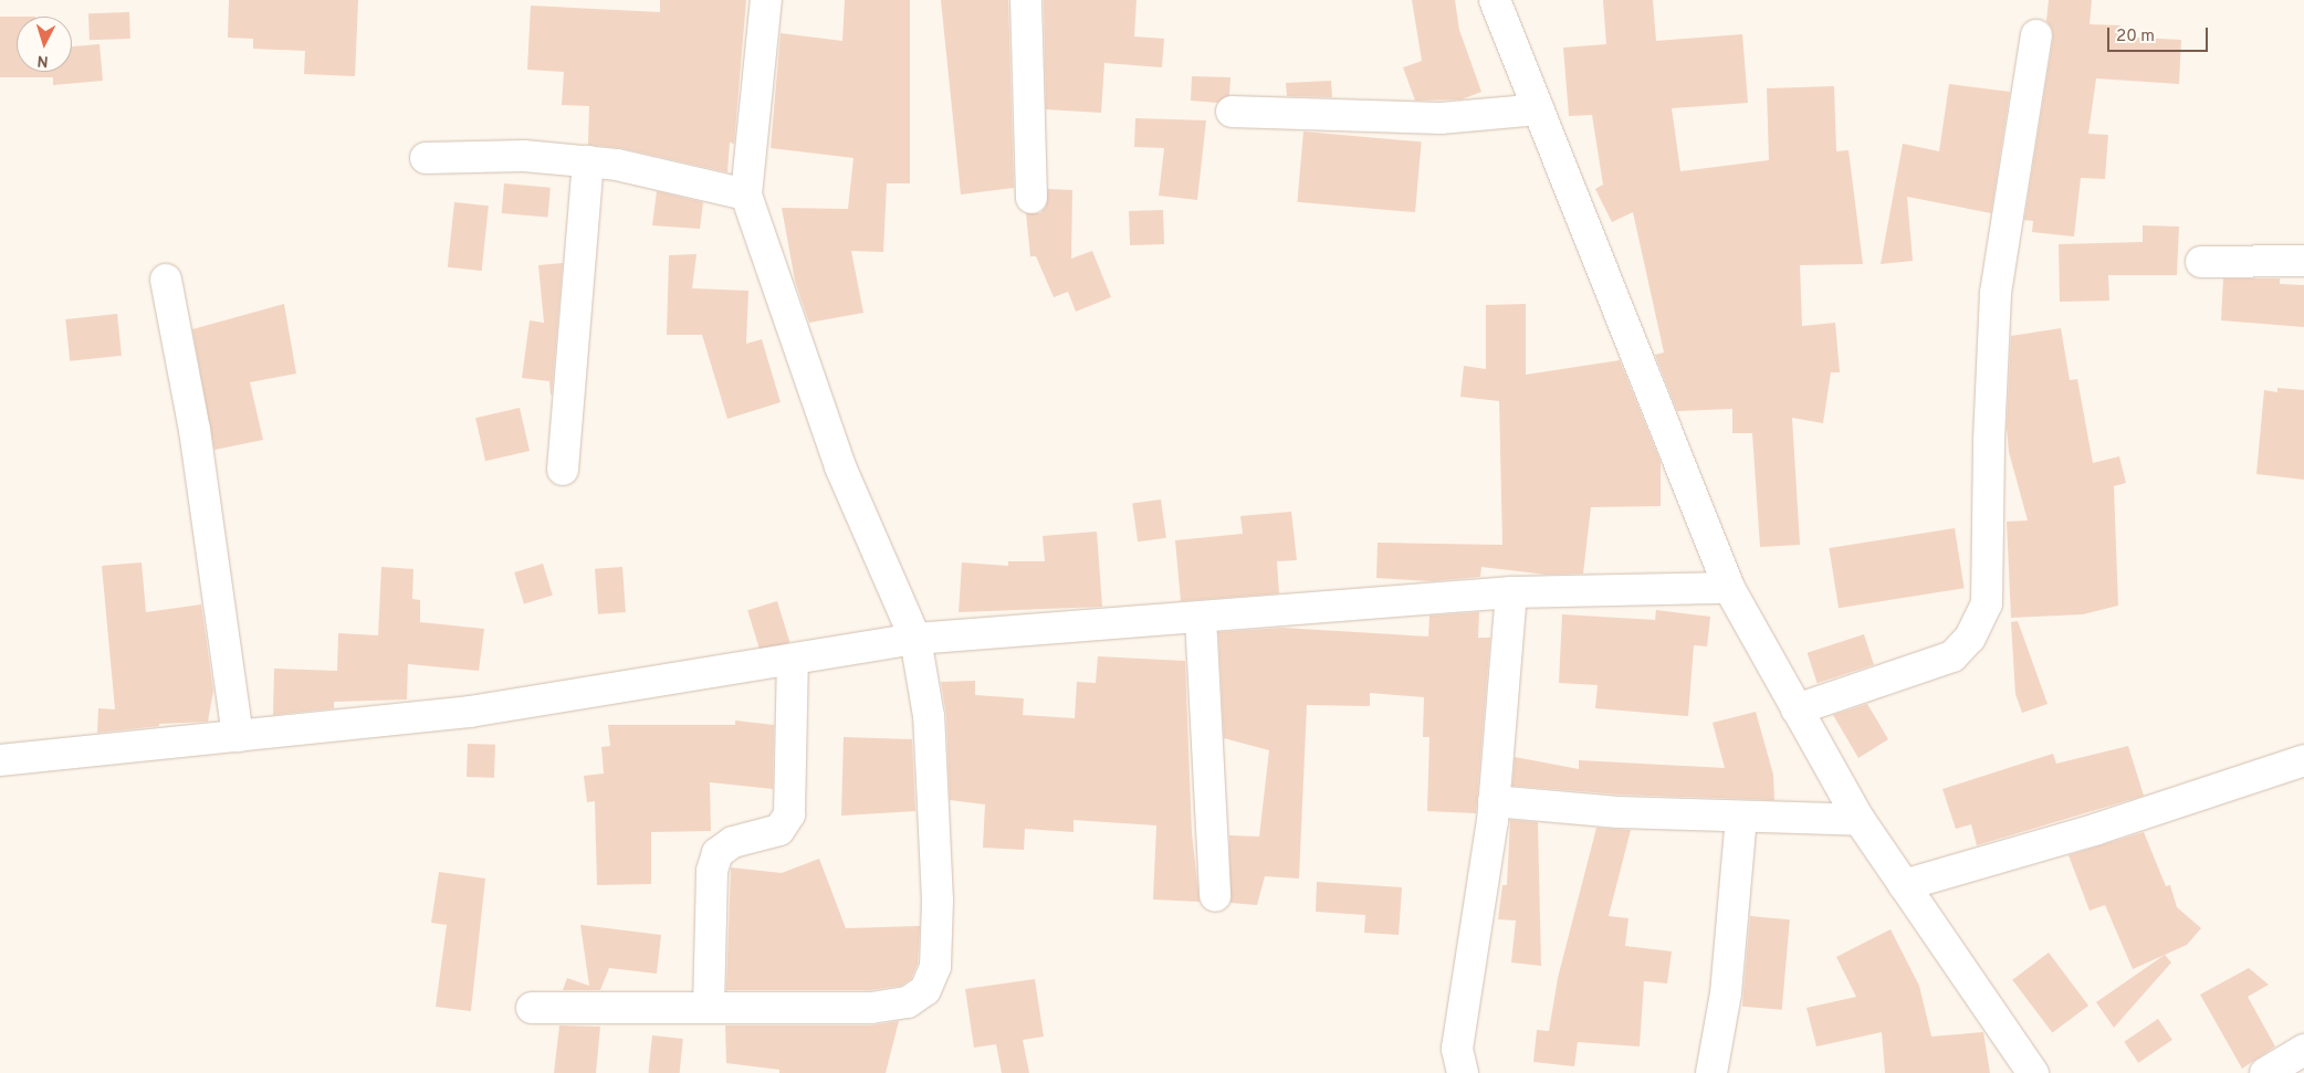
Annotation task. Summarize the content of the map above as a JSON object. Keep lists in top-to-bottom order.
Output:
{
  "scale_bar": "20 m",
  "north": "bottom"
}
